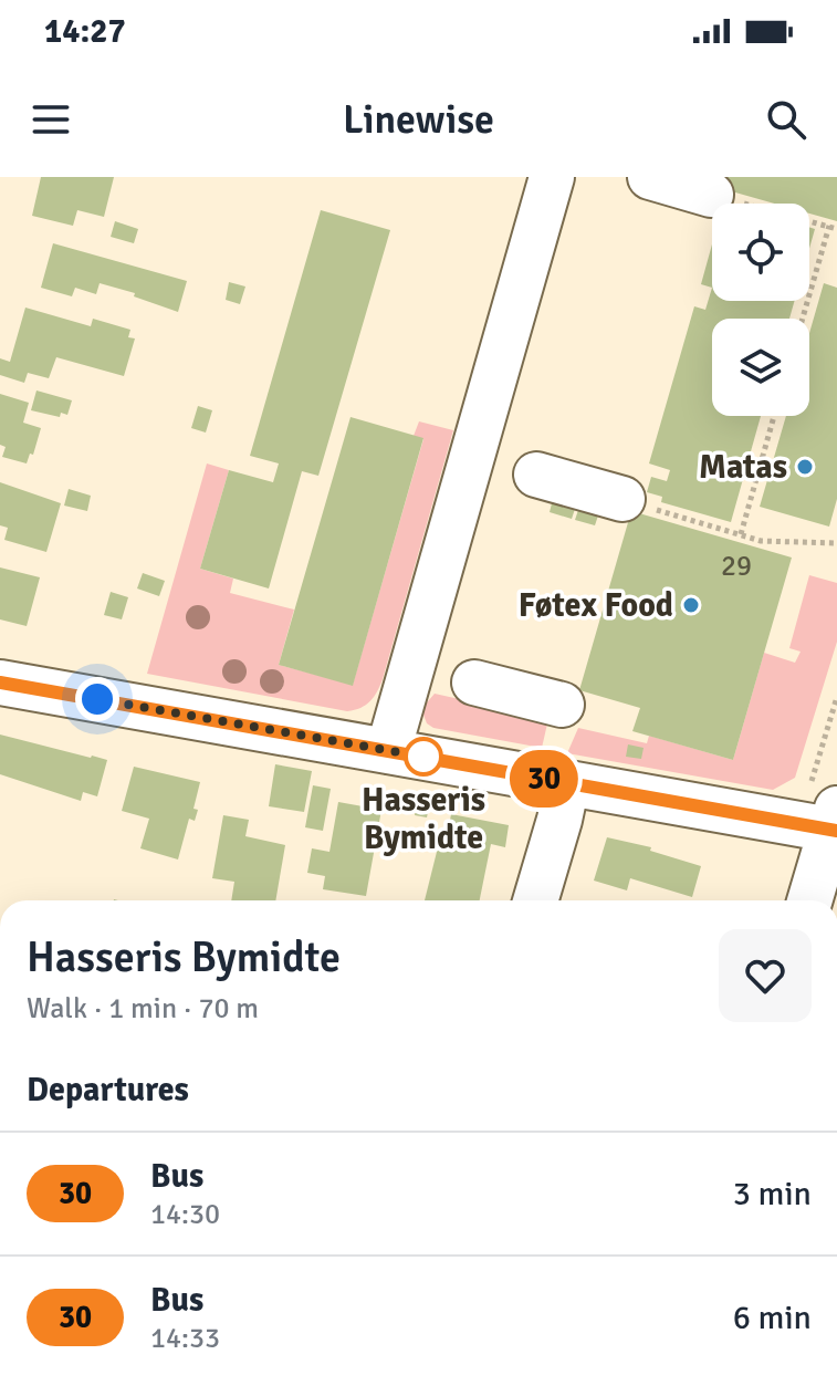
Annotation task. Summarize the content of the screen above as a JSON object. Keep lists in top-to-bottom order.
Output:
{
  "places": ["Matas", "Føtex Food", "Hasseris Bymidte"],
  "lines": ["bus line 30"],
  "house_numbers": ["29"],
  "page": {
    "status": "14:27",
    "header": "Linewise",
    "on_map": "30",
    "heading": [
      ["Hasseris Bymidte", "Walk · 1 min · 70 m"],
      "Departures"
    ],
    "list": [
      {
        "mark": "30",
        "name": "Bus",
        "note": "14:30",
        "value": "3 min"
      },
      {
        "mark": "30",
        "name": "Bus",
        "note": "14:33",
        "value": "6 min"
      }
    ]
  }
}
